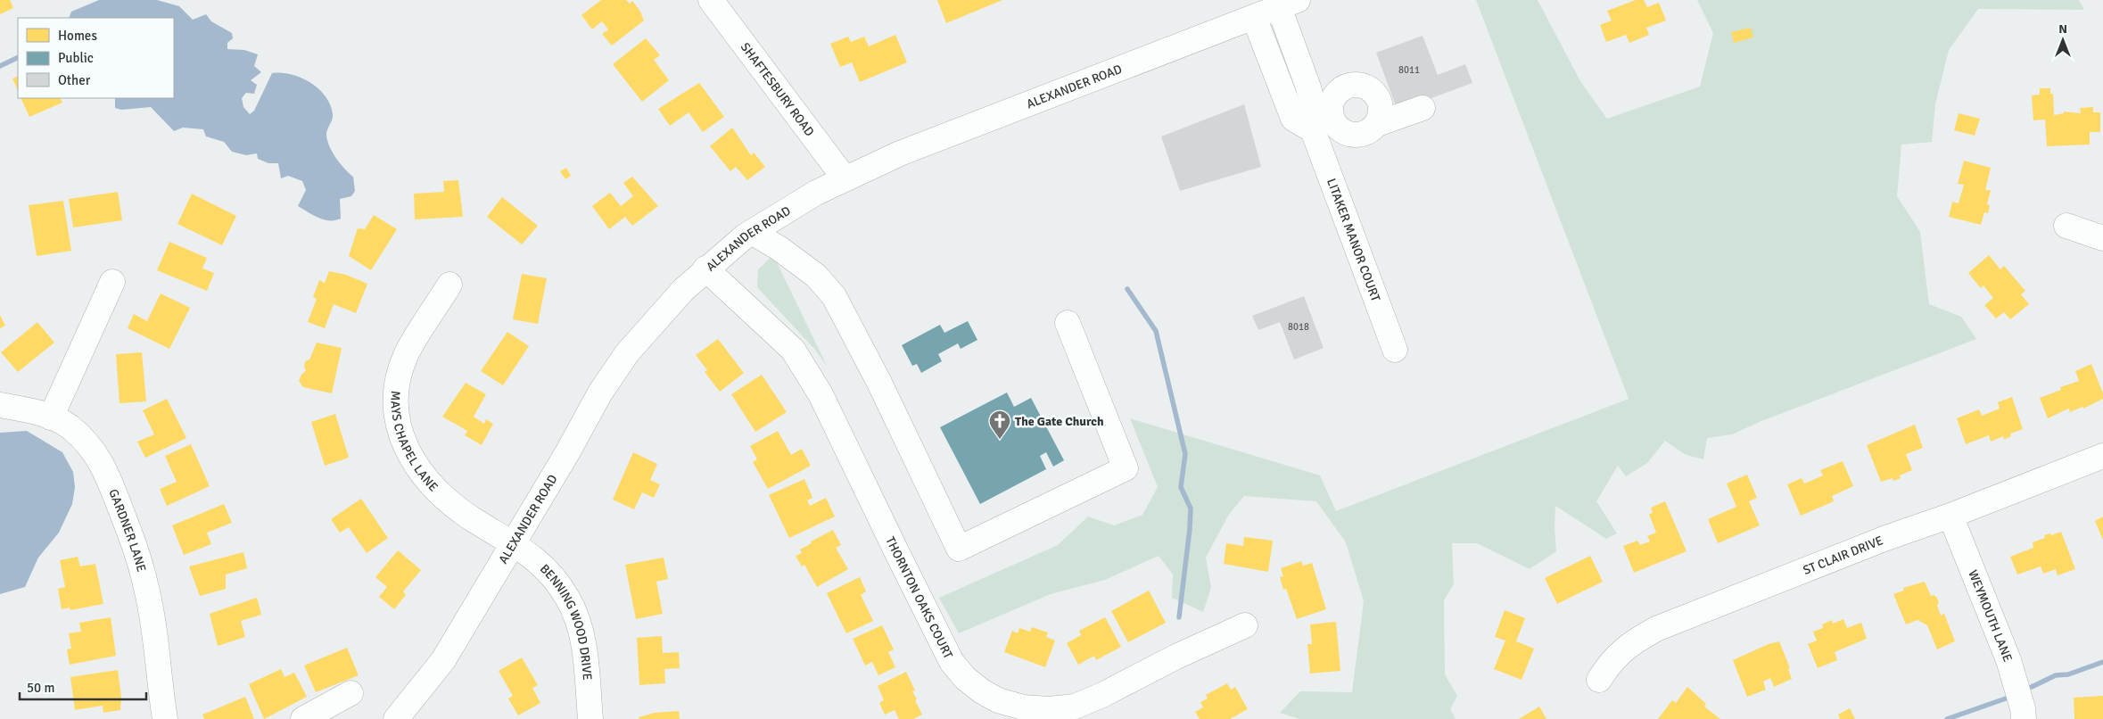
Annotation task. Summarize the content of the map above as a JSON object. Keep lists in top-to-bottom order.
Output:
{
  "streets": {
    "street": [
      "ALEXANDER ROAD",
      "SHAFTESBURY ROAD",
      "LITAKER MANOR COURT",
      "MAYS CHAPEL LANE",
      "GARDNER LANE",
      "ST CLAIR DRIVE",
      "THORNTON OAKS COURT",
      "WEYMOUTH LANE",
      "BENNING WOOD DRIVE"
    ]
  },
  "crossings": [
    ["ALEXANDER ROAD", "SHAFTESBURY ROAD"],
    ["ALEXANDER ROAD", "LITAKER MANOR COURT"],
    ["ALEXANDER ROAD", "MAYS CHAPEL LANE"],
    ["ALEXANDER ROAD", "THORNTON OAKS COURT"],
    ["ALEXANDER ROAD", "BENNING WOOD DRIVE"],
    ["MAYS CHAPEL LANE", "BENNING WOOD DRIVE"],
    ["ST CLAIR DRIVE", "WEYMOUTH LANE"]
  ],
  "places": {
    "church": ["The Gate Church"]
  },
  "house_numbers": ["8011", "8018"],
  "legend": ["Homes", "Public", "Other"],
  "scale_bar": "50 m",
  "north": "top"
}
